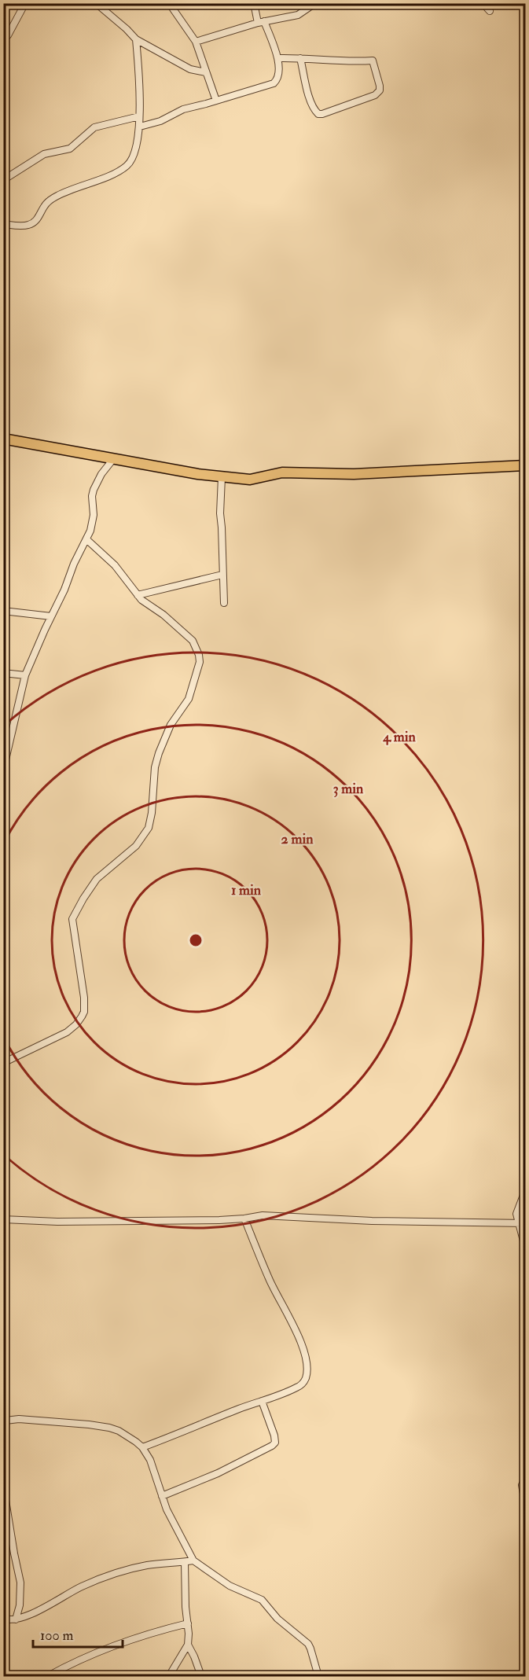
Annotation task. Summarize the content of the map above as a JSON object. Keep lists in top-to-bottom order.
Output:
{
  "scale_bar": "100 m",
  "rings": [
    "4 min",
    "3 min",
    "2 min",
    "1 min"
  ]
}
